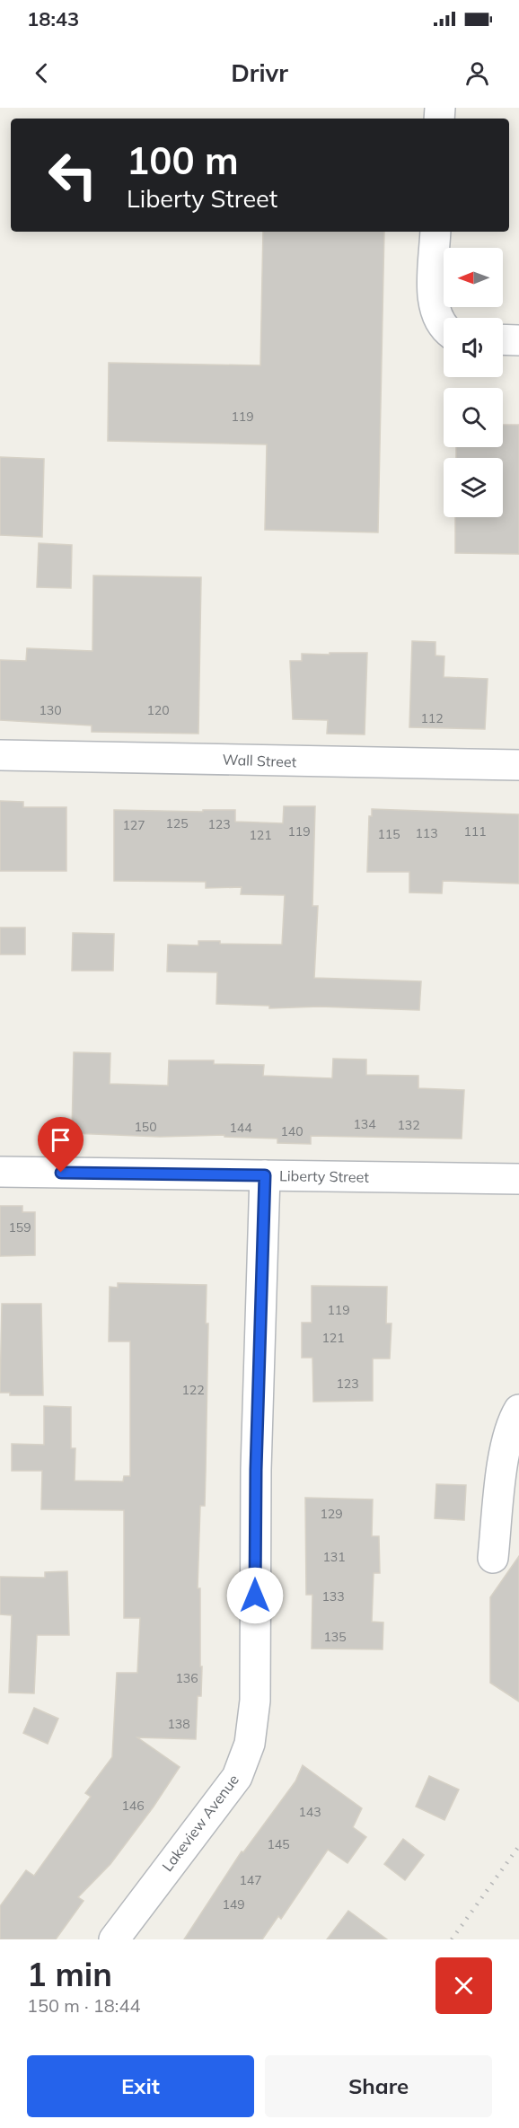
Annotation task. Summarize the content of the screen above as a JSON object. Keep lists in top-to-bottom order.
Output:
{
  "streets": {
    "street": ["Wall Street", "Liberty Street", "Lakeview Avenue"]
  },
  "crossings": [
    ["Liberty Street", "Lakeview Avenue"]
  ],
  "house_numbers": [
    "119",
    "130",
    "120",
    "112",
    "125",
    "123",
    "127",
    "119",
    "111",
    "113",
    "115",
    "121",
    "134",
    "132",
    "150",
    "144",
    "140",
    "159",
    "119",
    "121",
    "123",
    "122",
    "129",
    "131",
    "133",
    "135",
    "136",
    "138",
    "146",
    "143",
    "145",
    "147",
    "149"
  ],
  "north": "left",
  "page": {
    "status": "18:43",
    "header": "Drivr",
    "turn": ["100 m", "Liberty Street"],
    "heading": ["1 min", "150 m · 18:44"],
    "buttons": ["Exit", "Share"]
  }
}
